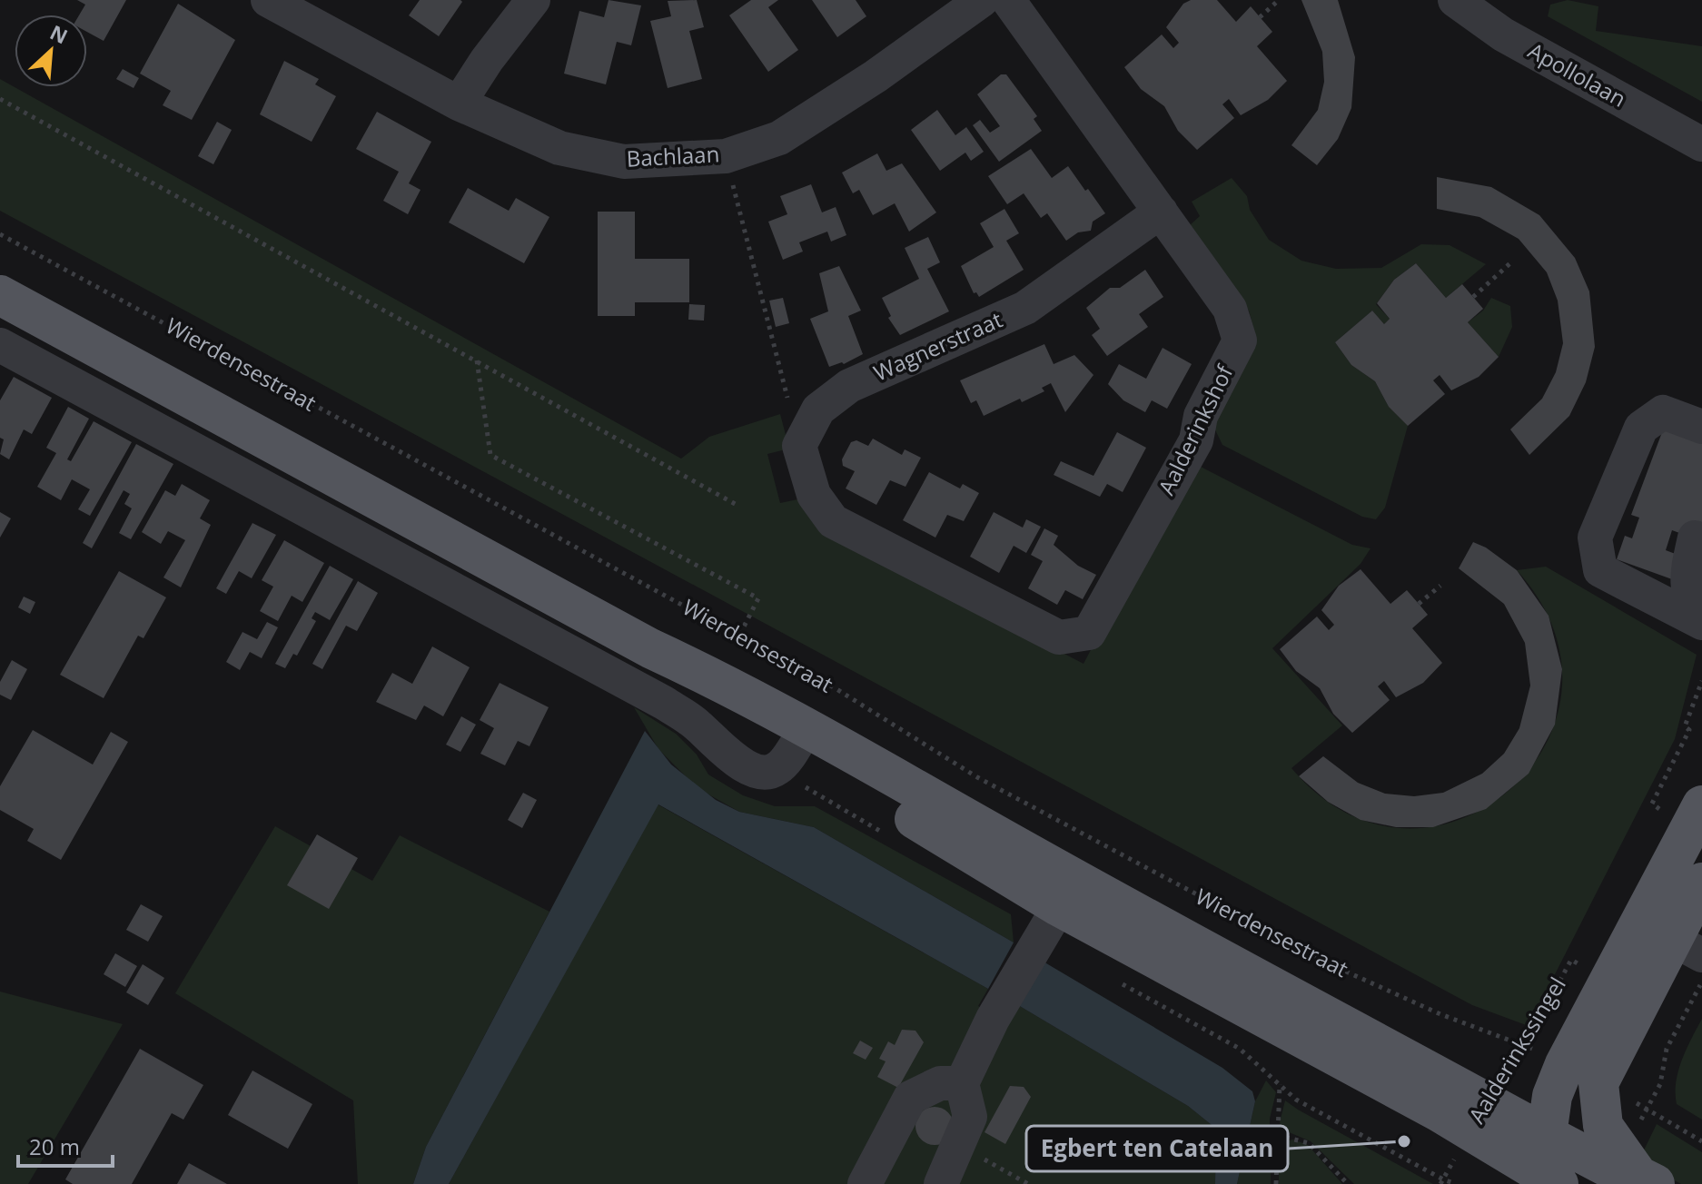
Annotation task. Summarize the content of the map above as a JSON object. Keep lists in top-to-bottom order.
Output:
{
  "streets": {
    "main road": ["Wierdensestraat", "Aalderinkssingel"],
    "street": [
      "Apollolaan",
      "Bachlaan",
      "Wagnerstraat",
      "Aalderinkshof"
    ]
  },
  "crossings": [
    ["Wagnerstraat", "Aalderinkshof"],
    ["Wierdensestraat", "Aalderinkssingel"]
  ],
  "places": ["Egbert ten Catelaan"],
  "scale_bar": "20 m",
  "north": "top right"
}
